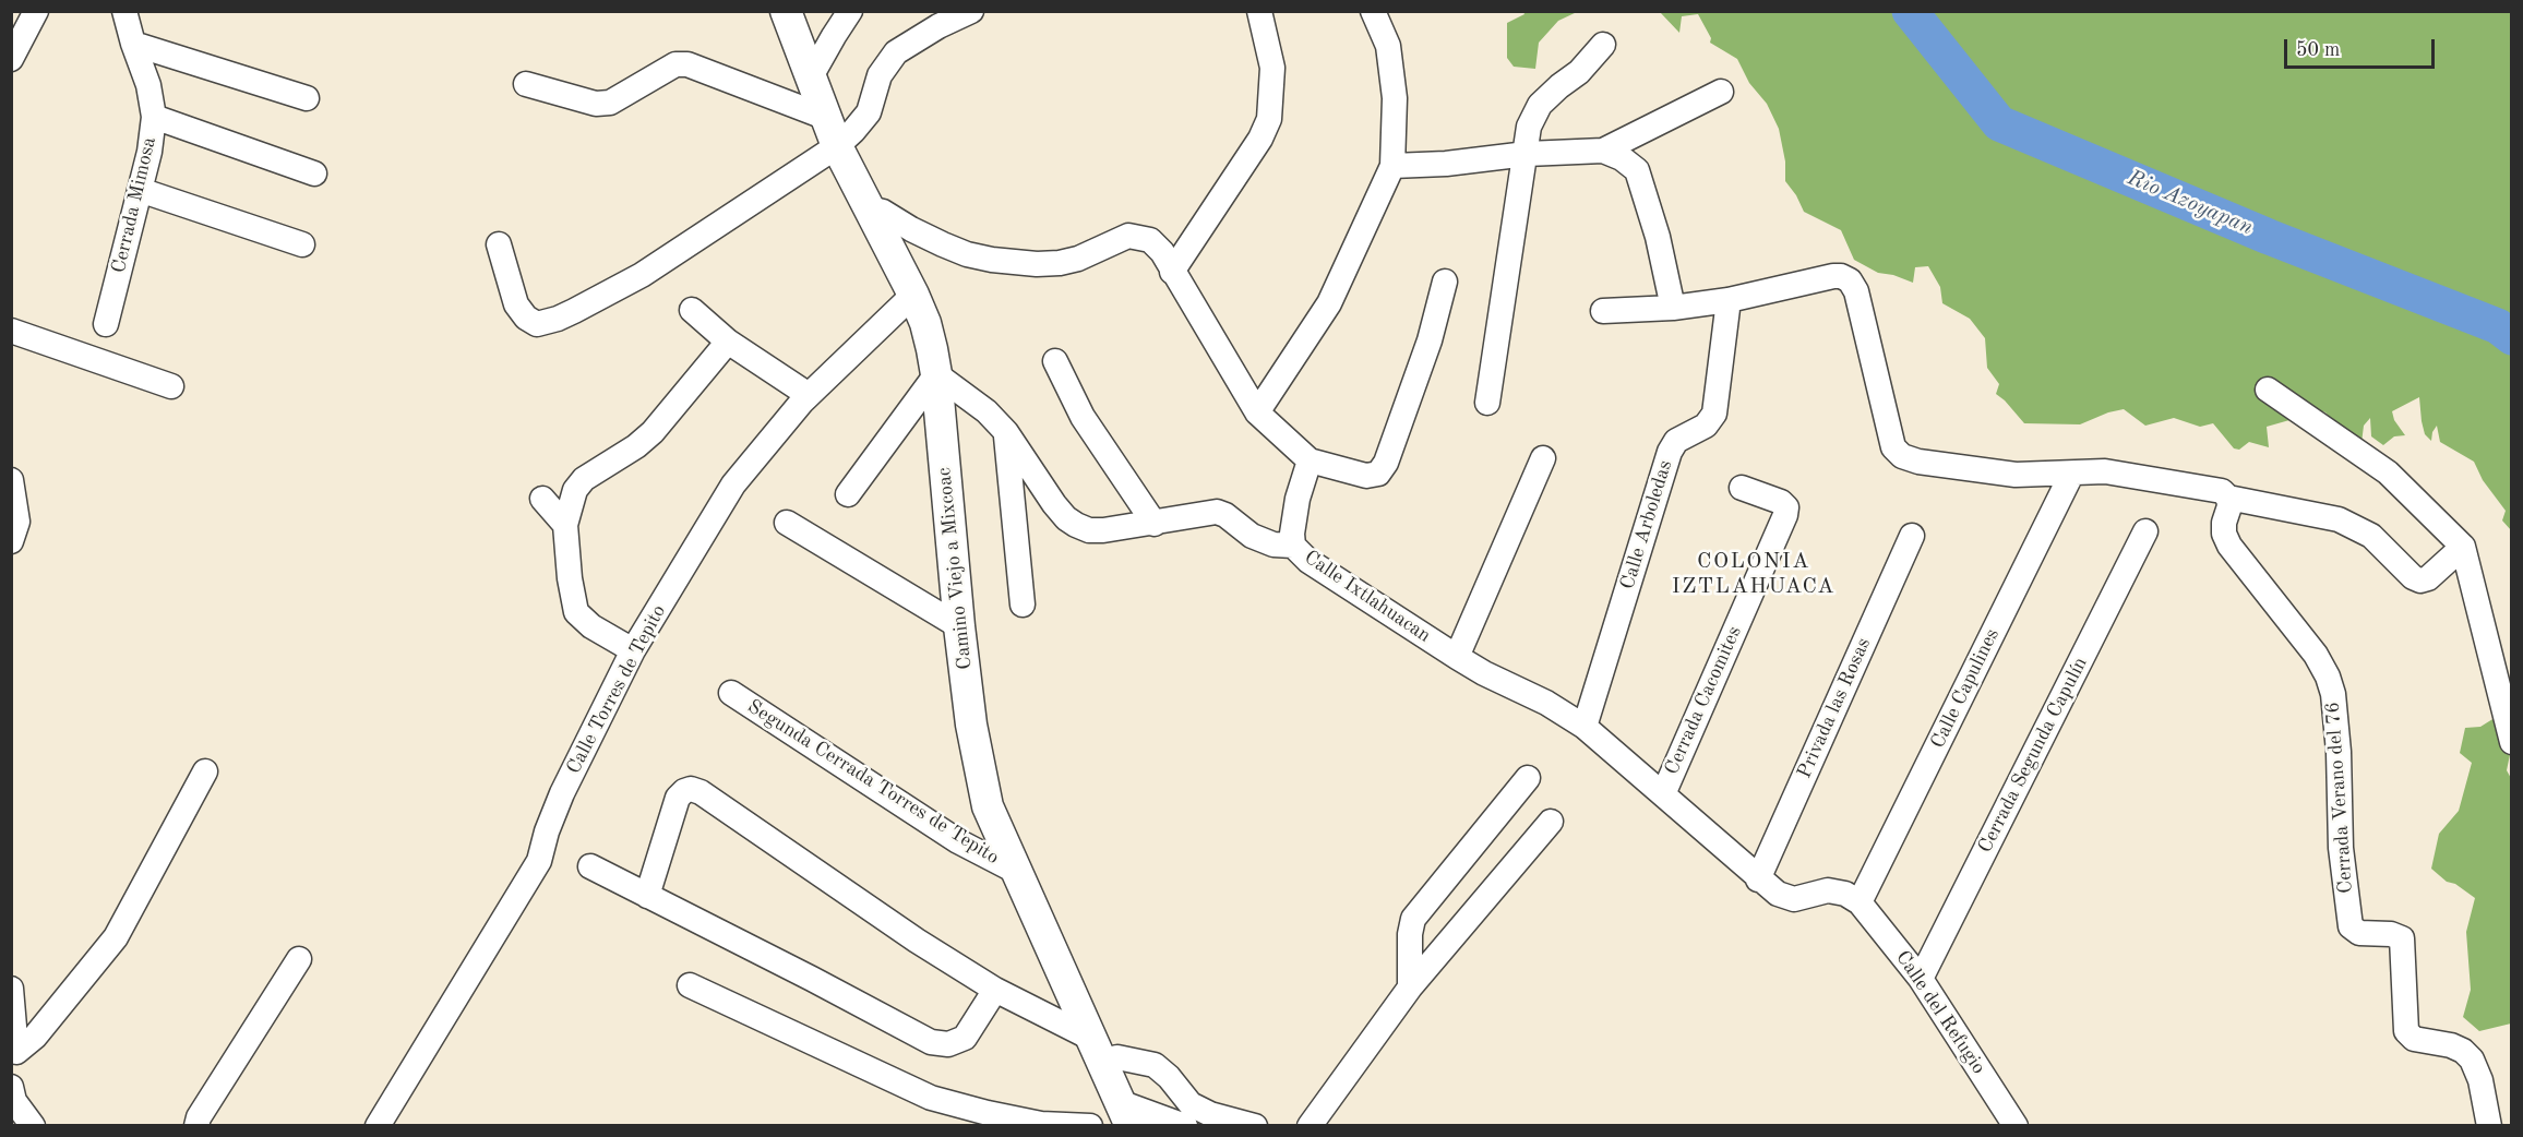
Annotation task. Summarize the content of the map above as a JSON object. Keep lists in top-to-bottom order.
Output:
{
  "streets": {
    "main road": ["Camino Viejo a Mixcoac"],
    "street": [
      "Cerrada Mimosa",
      "Calle Arboledas",
      "Calle Ixtlahuacan",
      "Calle Capulines",
      "Calle Torres de Tepito",
      "Cerrada Cacomites",
      "Privada las Rosas",
      "Cerrada Segunda Capulín",
      "Segunda Cerrada Torres de Tepito",
      "Cerrada Verano del 76",
      "Calle del Refugio"
    ]
  },
  "crossings": [
    ["Calle Arboledas", "Calle Ixtlahuacan"],
    ["Camino Viejo a Mixcoac", "Calle Torres de Tepito"],
    ["Camino Viejo a Mixcoac", "Segunda Cerrada Torres de Tepito"],
    ["Calle Ixtlahuacan", "Calle Capulines"],
    ["Calle Ixtlahuacan", "Cerrada Cacomites"],
    ["Calle Ixtlahuacan", "Privada las Rosas"],
    ["Calle Ixtlahuacan", "Calle del Refugio"],
    ["Calle Capulines", "Calle del Refugio"],
    ["Cerrada Segunda Capulín", "Calle del Refugio"]
  ],
  "districts": ["COLONIA IZTLAHUACA"],
  "water": ["Rio Azoyapan"],
  "scale_bar": "50 m"
}
